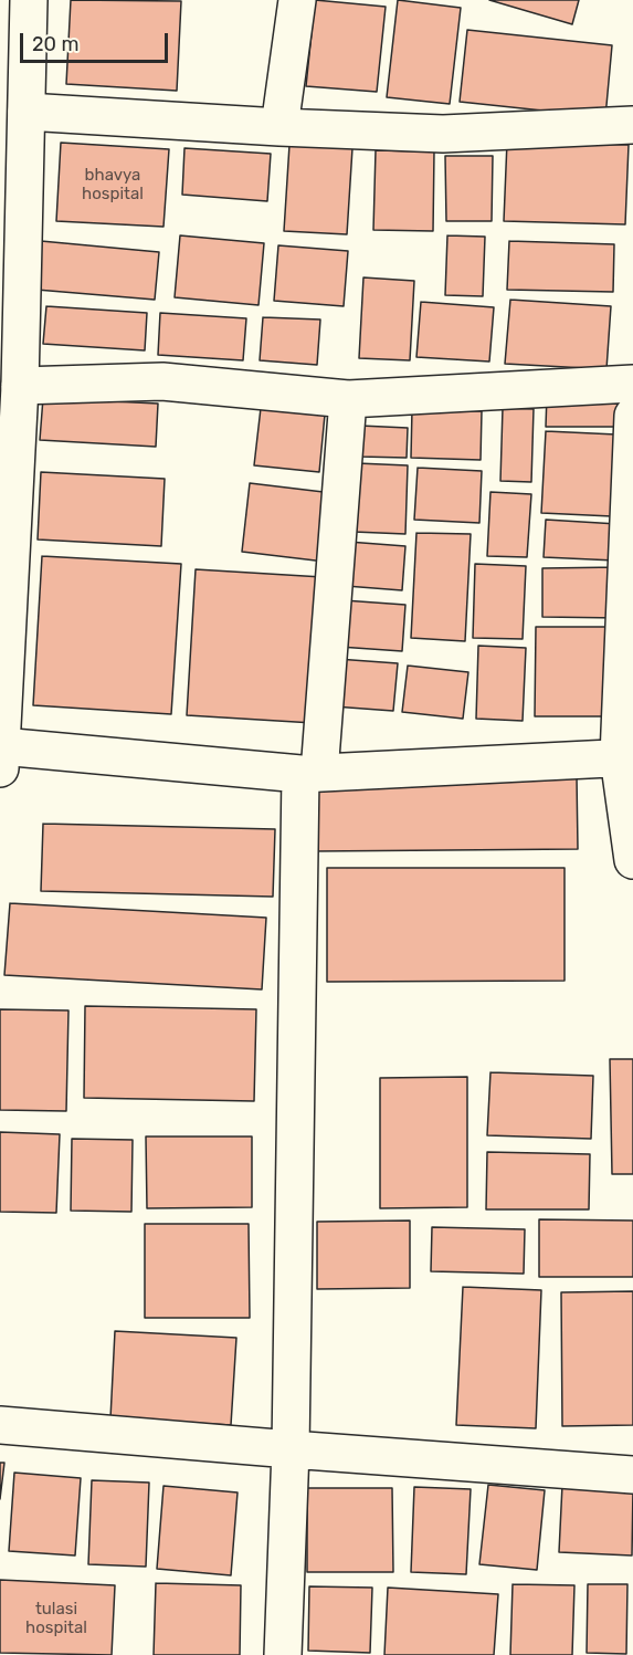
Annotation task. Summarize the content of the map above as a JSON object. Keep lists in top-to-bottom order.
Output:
{
  "house_numbers": ["bhavya hospital", "tulasi hospital"],
  "scale_bar": "20 m"
}
